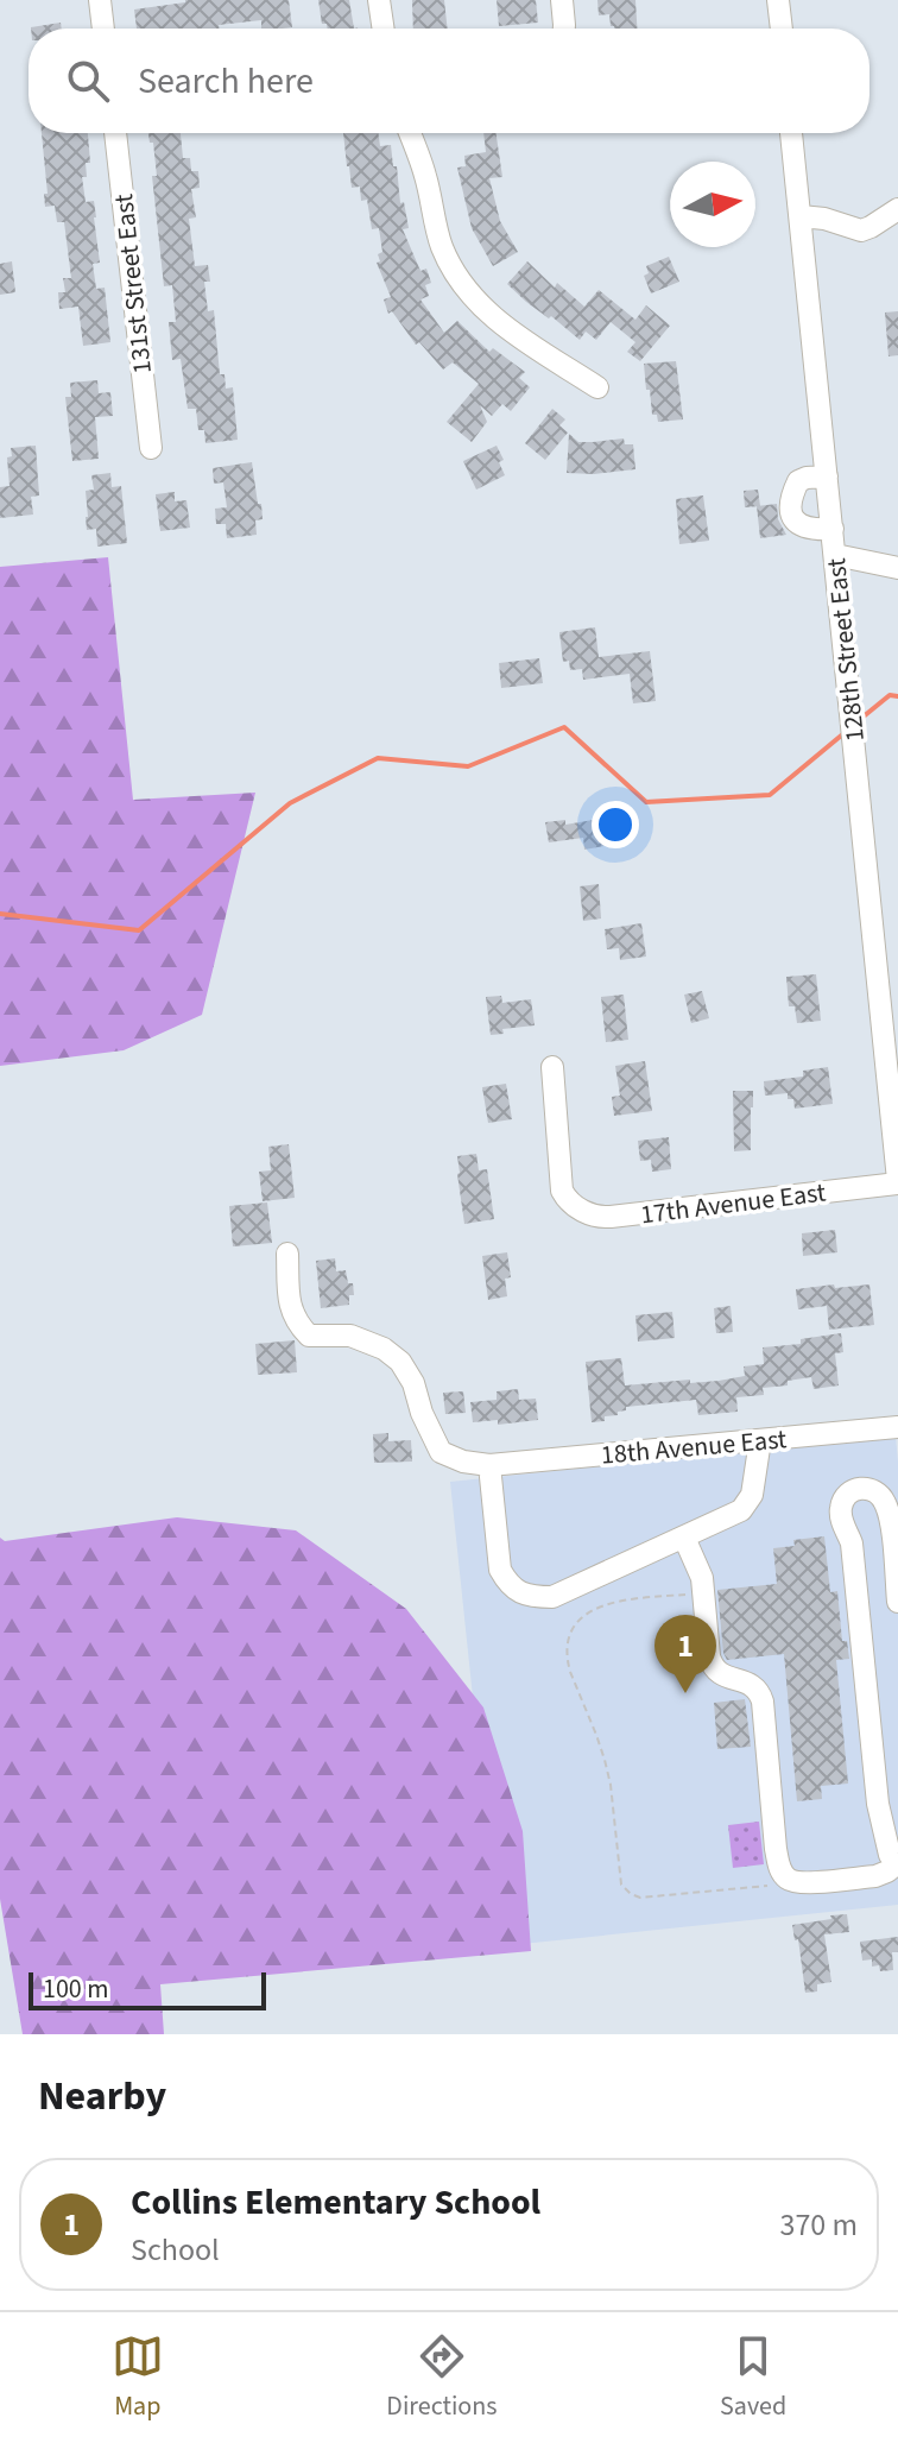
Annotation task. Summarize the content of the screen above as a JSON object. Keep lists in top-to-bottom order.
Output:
{
  "streets": {
    "street": [
      "131st Street East",
      "128th Street East",
      "17th Avenue East",
      "18th Avenue East"
    ]
  },
  "crossings": [
    ["128th Street East", "17th Avenue East"]
  ],
  "scale_bar": "100 m",
  "north": "right",
  "page": {
    "search": "Search here",
    "pins": "1",
    "scale": "100 m",
    "heading": "Nearby",
    "list": [
      {
        "mark": "1",
        "name": "Collins Elementary School",
        "note": "School",
        "value": "370 m"
      }
    ],
    "nav": ["Map", "Directions", "Saved"]
  }
}
